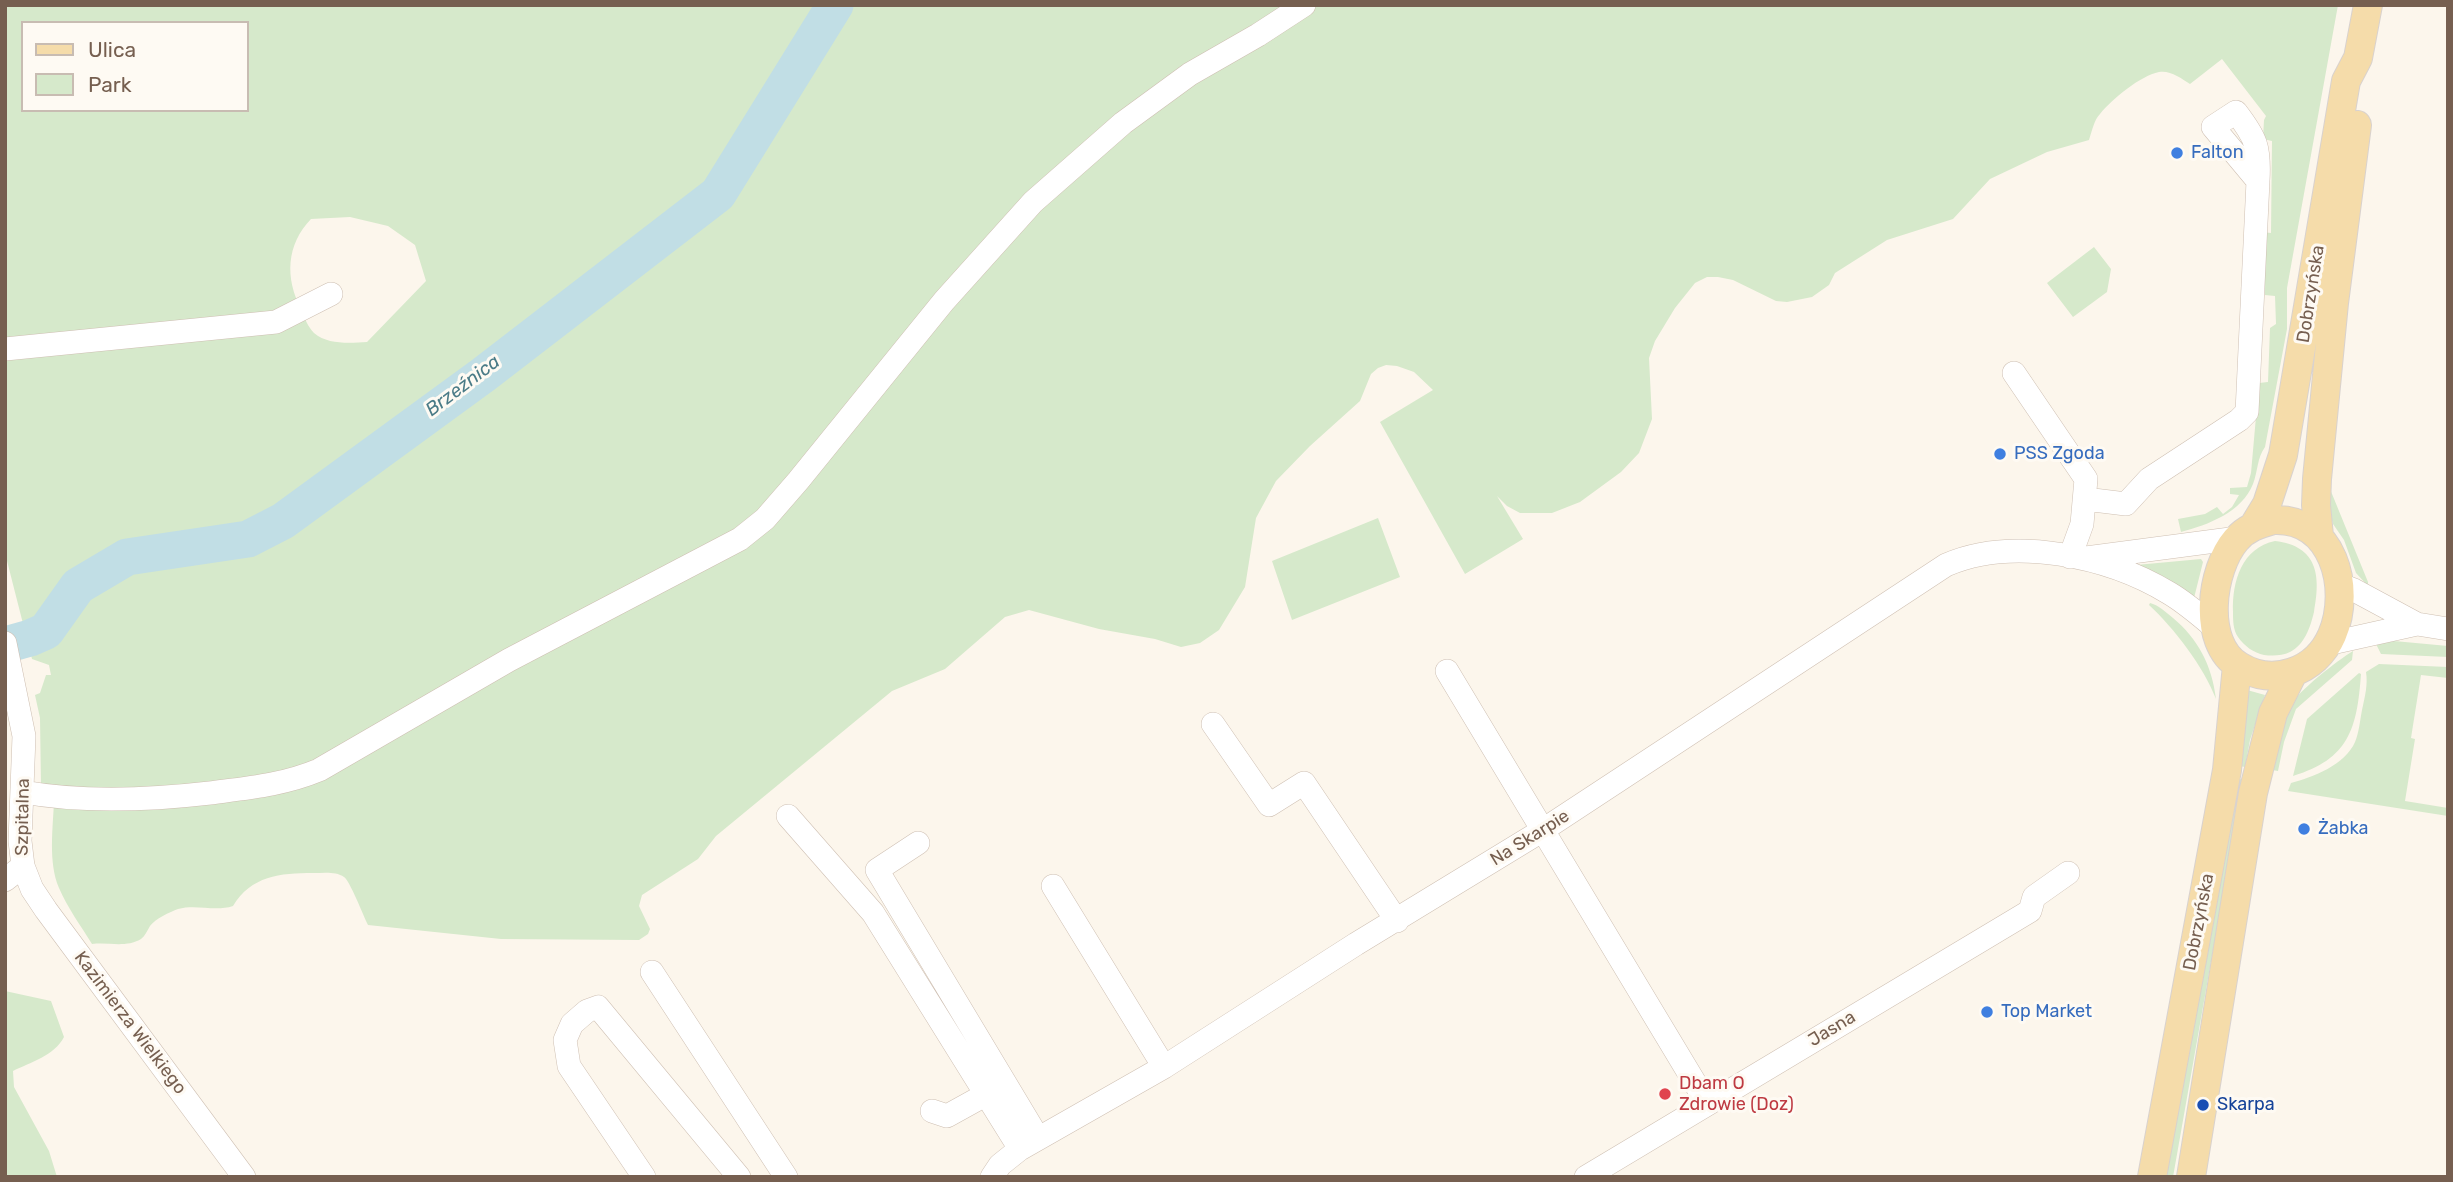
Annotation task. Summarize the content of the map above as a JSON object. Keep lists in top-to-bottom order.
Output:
{
  "streets": {
    "main road": ["Dobrzyńska"],
    "street": [
      "Szpitalna",
      "Na Skarpie",
      "Kazimierza Wielkiego",
      "Jasna"
    ]
  },
  "crossings": [
    ["Szpitalna", "Kazimierza Wielkiego"]
  ],
  "water": ["Brzeźnica"],
  "places": [
    "Falton",
    "PSS Zgoda",
    "Żabka",
    "Top Market",
    "Dbam O Zdrowie (Doz)",
    "Skarpa"
  ],
  "legend": ["Ulica", "Park"]
}
